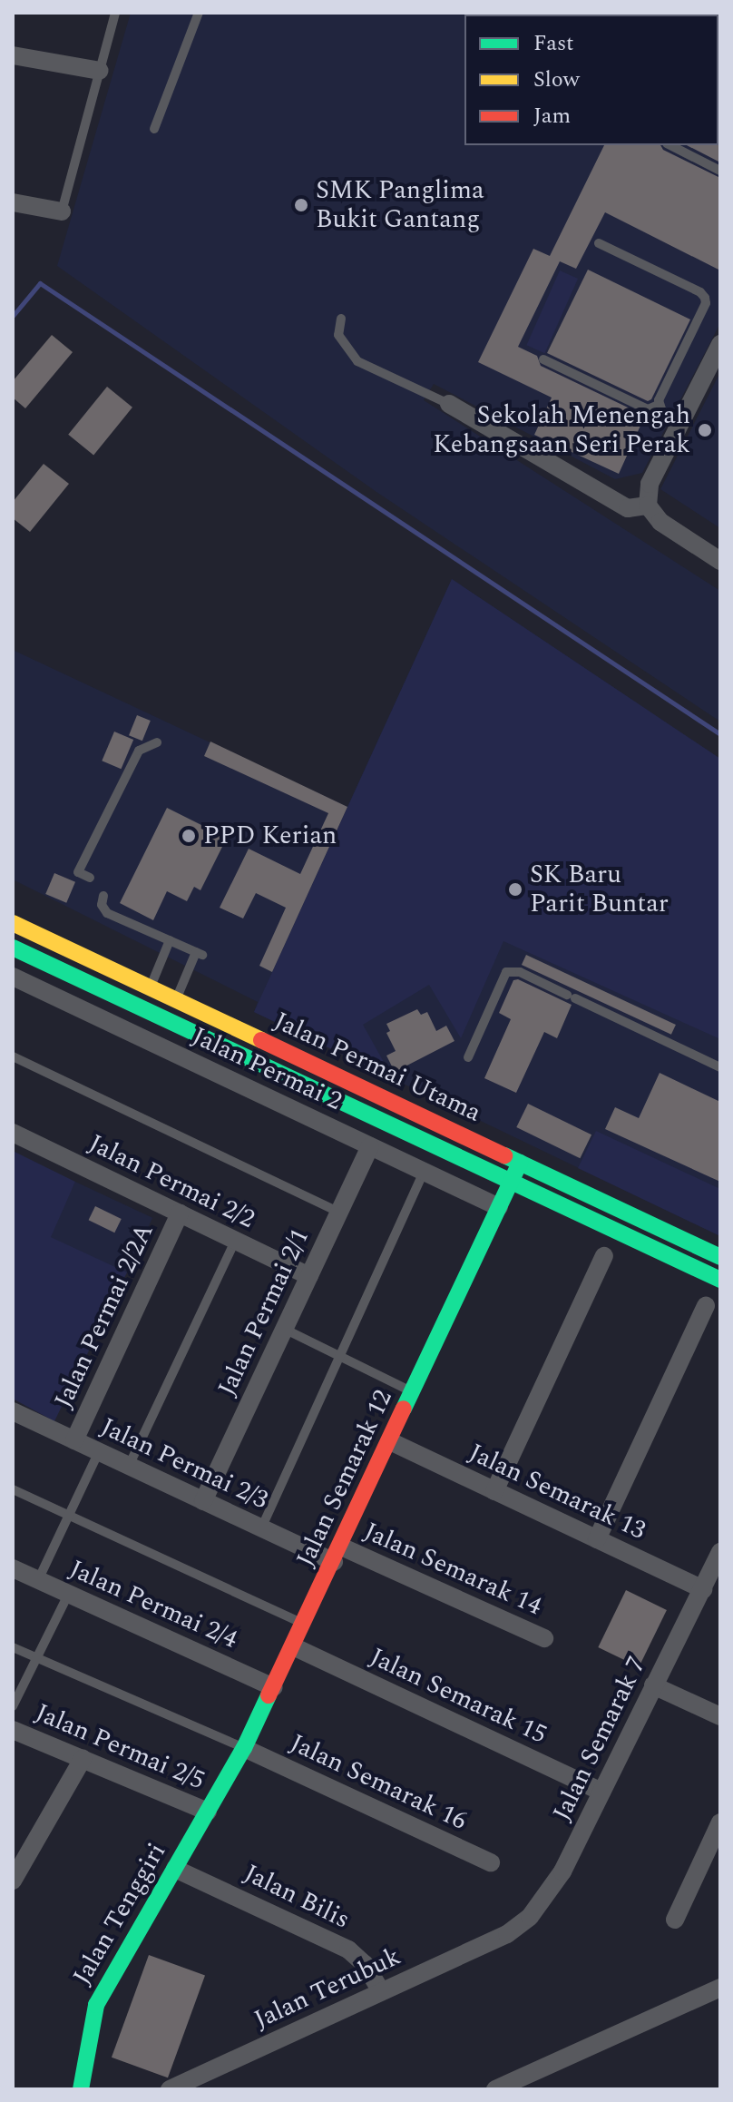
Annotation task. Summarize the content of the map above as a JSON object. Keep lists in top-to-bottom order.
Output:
{
  "streets": {
    "street": [
      "Jalan Permai Utama",
      "Jalan Permai 2",
      "Jalan Permai 2/2",
      "Jalan Permai 2/1",
      "Jalan Permai 2/2A",
      "Jalan Permai 2/3",
      "Jalan Semarak 12",
      "Jalan Semarak 13",
      "Jalan Semarak 14",
      "Jalan Permai 2/4",
      "Jalan Semarak 15",
      "Jalan Semarak 7",
      "Jalan Permai 2/5",
      "Jalan Semarak 16",
      "Jalan Bilis",
      "Jalan Tenggiri",
      "Jalan Terubuk"
    ]
  },
  "crossings": [
    ["Jalan Permai Utama", "Jalan Semarak 12"],
    ["Jalan Permai 2", "Jalan Permai 2/1"],
    ["Jalan Permai 2", "Jalan Semarak 12"],
    ["Jalan Permai 2/2", "Jalan Permai 2/1"],
    ["Jalan Permai 2/2", "Jalan Permai 2/2A"],
    ["Jalan Permai 2/1", "Jalan Permai 2/3"],
    ["Jalan Permai 2/2A", "Jalan Permai 2/3"],
    ["Jalan Permai 2/3", "Jalan Semarak 12"],
    ["Jalan Permai 2/3", "Jalan Semarak 14"],
    ["Jalan Semarak 12", "Jalan Semarak 13"],
    ["Jalan Semarak 12", "Jalan Semarak 14"],
    ["Jalan Semarak 12", "Jalan Permai 2/4"],
    ["Jalan Semarak 12", "Jalan Semarak 15"],
    ["Jalan Semarak 12", "Jalan Permai 2/5"],
    ["Jalan Semarak 12", "Jalan Semarak 16"],
    ["Jalan Semarak 12", "Jalan Tenggiri"],
    ["Jalan Semarak 13", "Jalan Semarak 7"],
    ["Jalan Semarak 15", "Jalan Semarak 7"],
    ["Jalan Semarak 7", "Jalan Terubuk"],
    ["Jalan Permai 2/5", "Jalan Tenggiri"],
    ["Jalan Bilis", "Jalan Tenggiri"],
    ["Jalan Bilis", "Jalan Terubuk"]
  ],
  "places": [
    "SMK Panglima Bukit Gantang",
    "Sekolah Menengah Kebangsaan Seri Perak",
    "PPD Kerian",
    "SK Baru Parit Buntar"
  ],
  "legend": ["Fast", "Slow", "Jam"]
}
